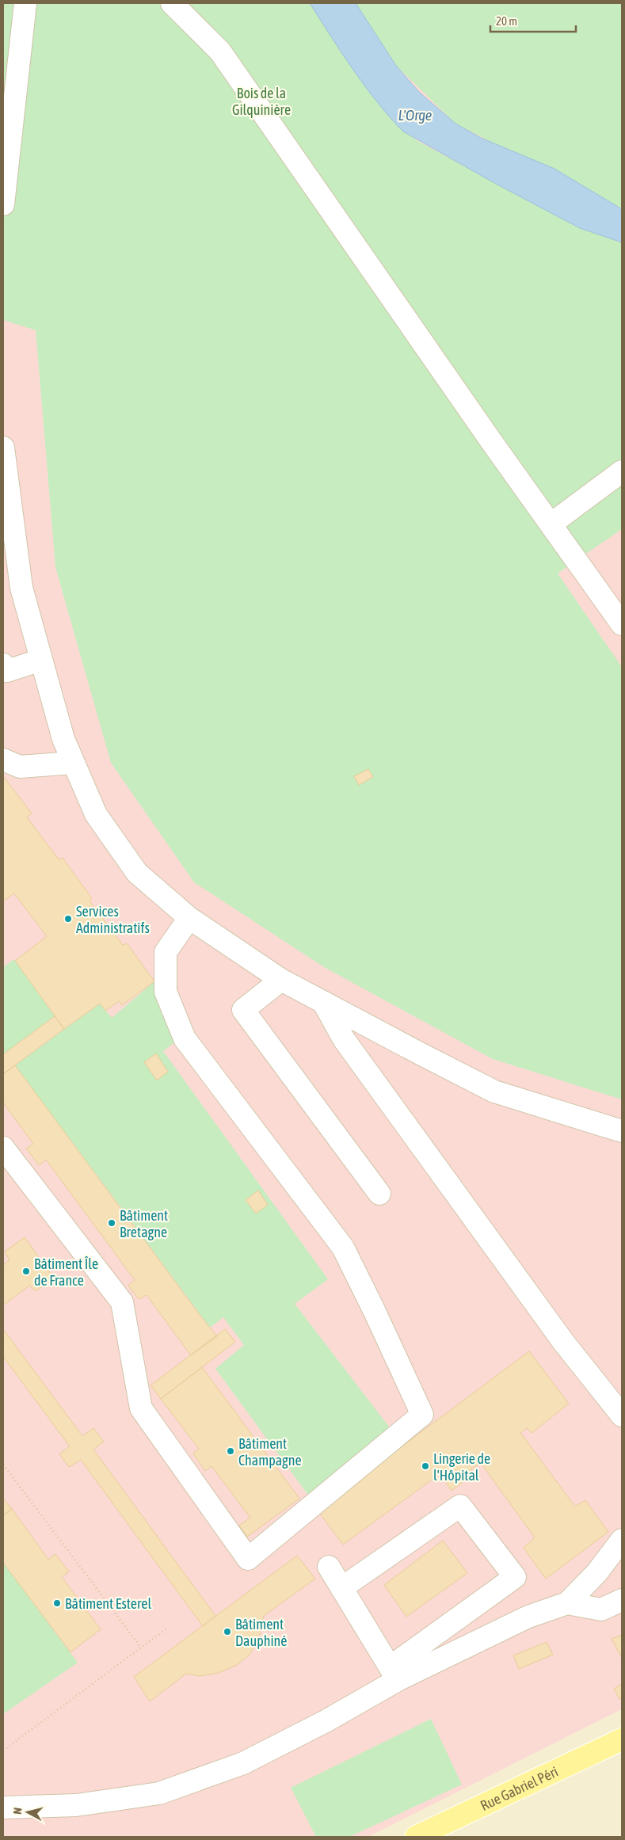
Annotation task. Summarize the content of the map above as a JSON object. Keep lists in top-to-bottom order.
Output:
{
  "streets": {
    "main road": ["Rue Gabriel Péri"]
  },
  "water": ["L'Orge"],
  "parks": ["Bois de la Gilquinière"],
  "places": [
    "Services Administratifs",
    "Bâtiment Bretagne",
    "Bâtiment Île de France",
    "Bâtiment Champagne",
    "Lingerie de l'Hôpital",
    "Bâtiment Esterel",
    "Bâtiment Dauphiné"
  ],
  "scale_bar": "20 m",
  "north": "left"
}
